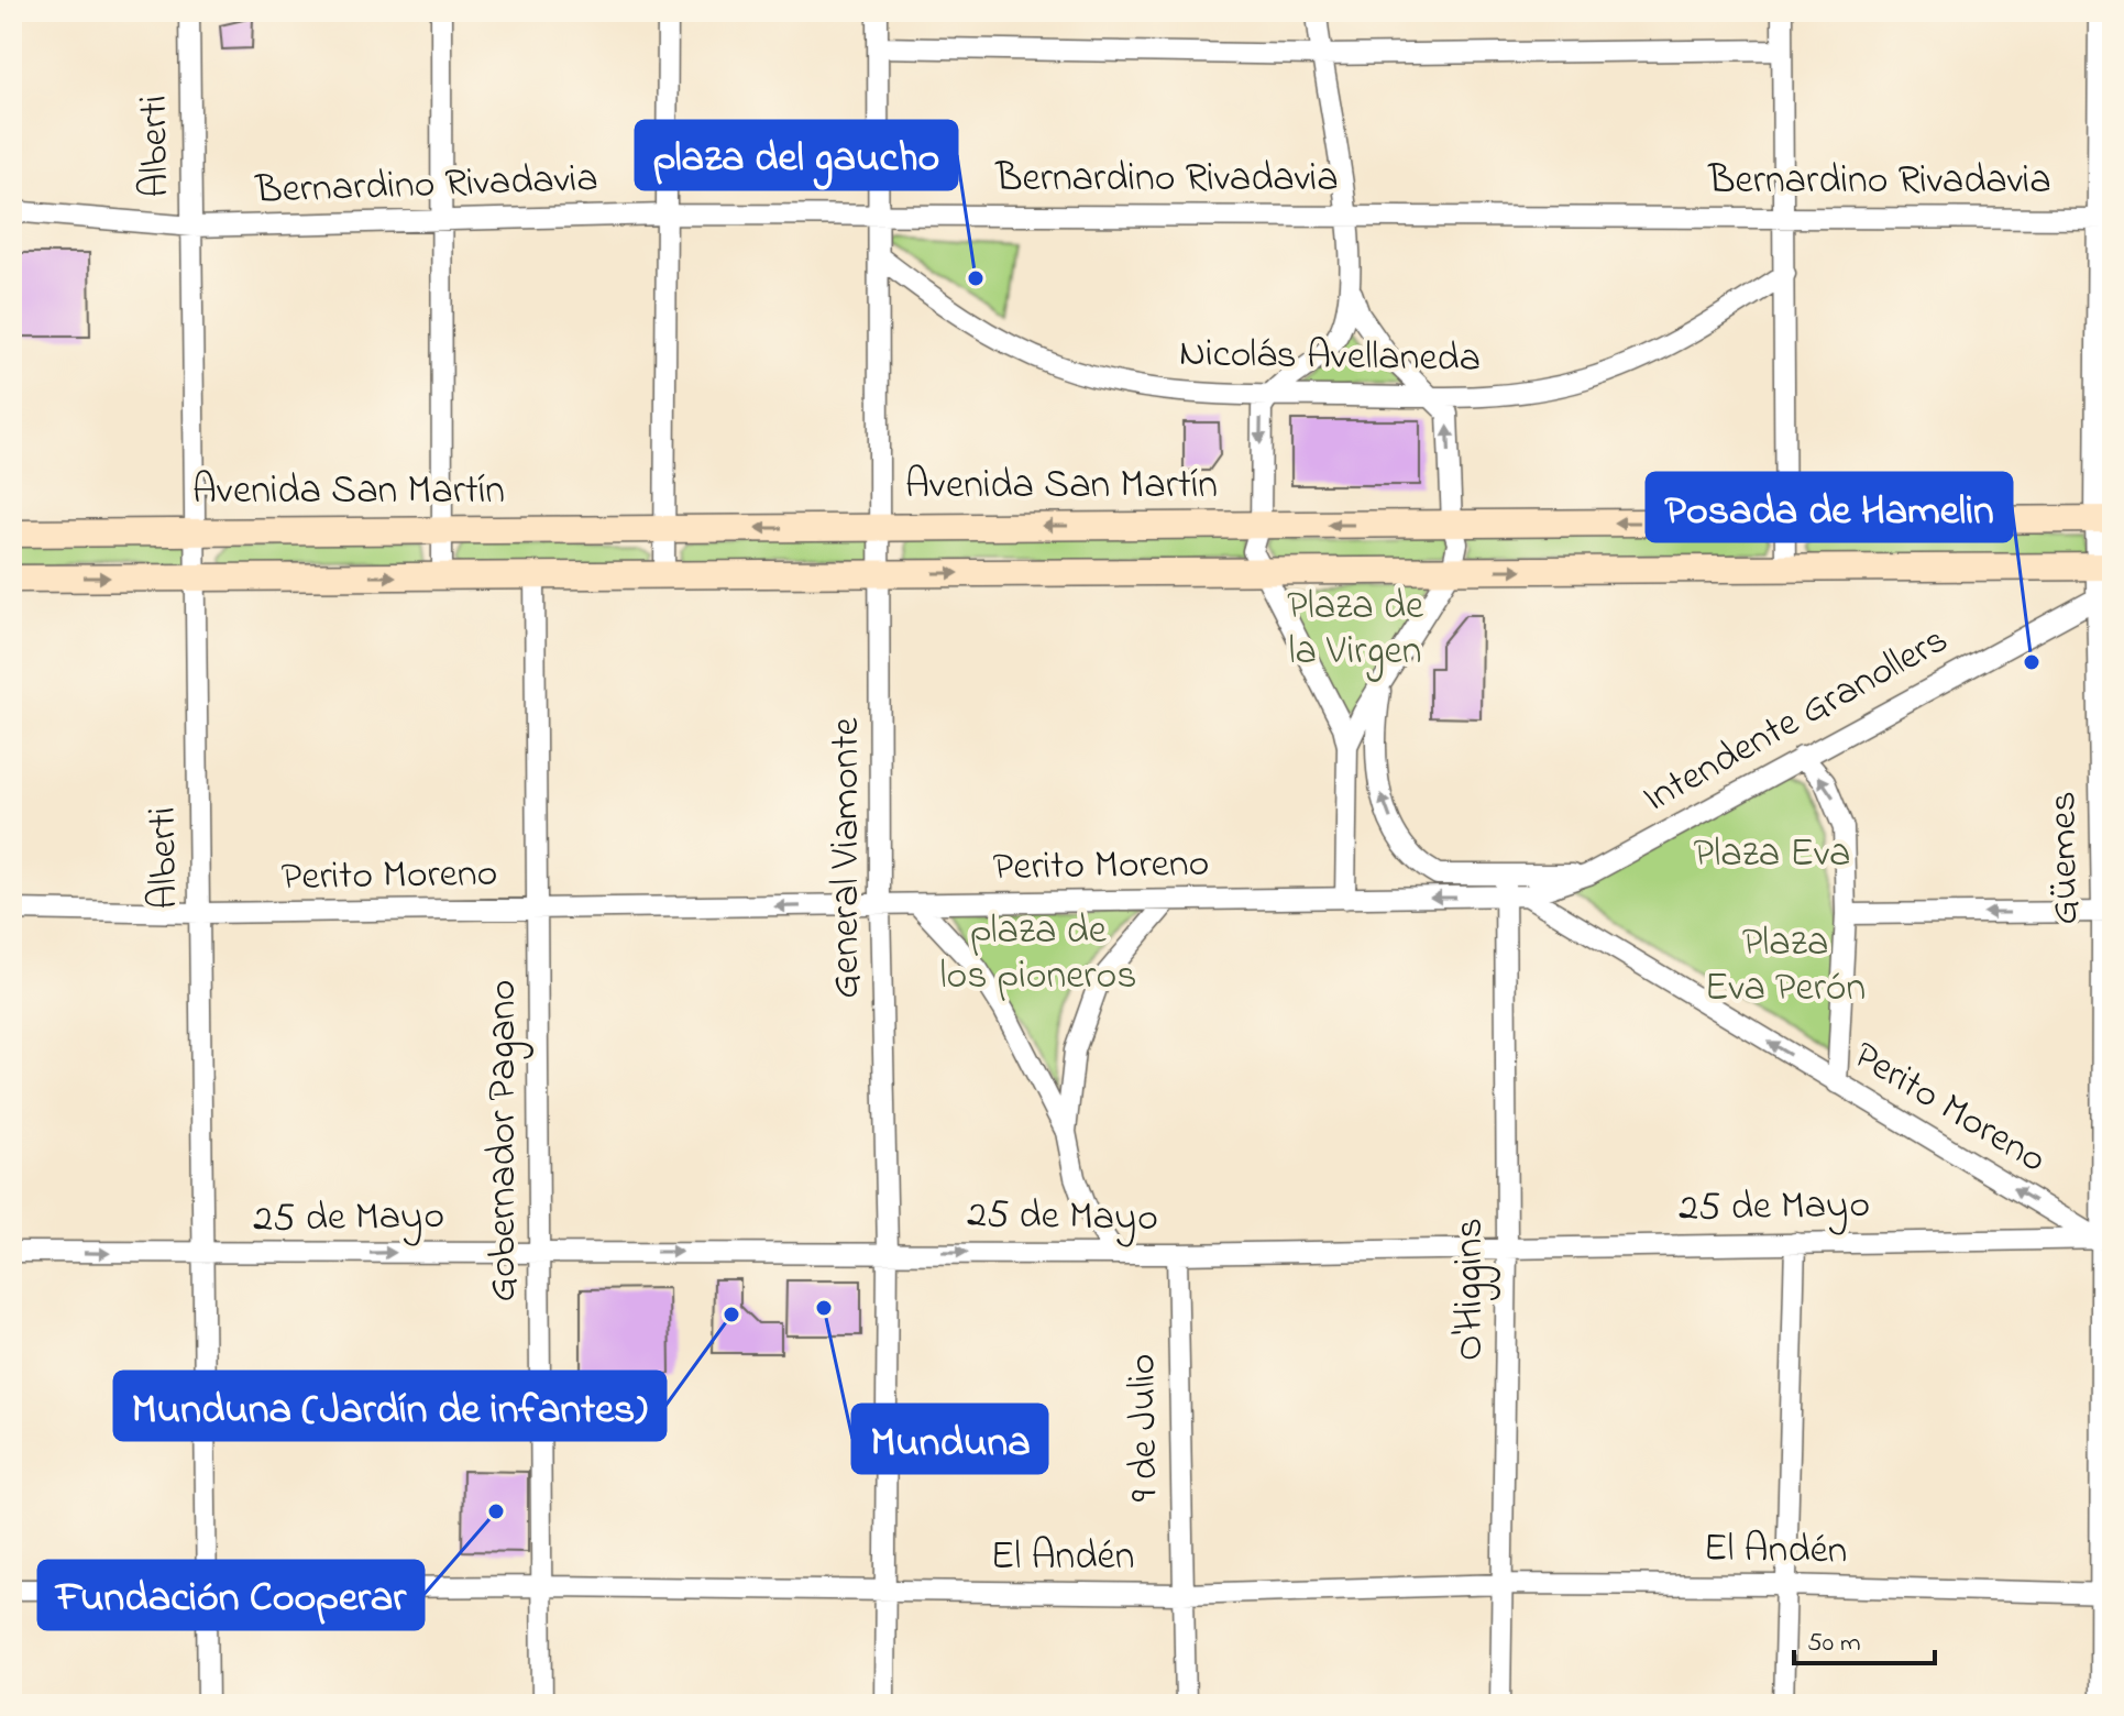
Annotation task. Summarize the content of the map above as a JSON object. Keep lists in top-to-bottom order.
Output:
{
  "streets": {
    "main road": ["Avenida San Martín"],
    "street": [
      "Alberti",
      "Bernardino Rivadavia",
      "Nicolás Avellaneda",
      "Intendente Granollers",
      "General Viamonte",
      "Güemes",
      "Perito Moreno",
      "Gobernador Pagano",
      "25 de Mayo",
      "O'Higgins",
      "9 de Julio",
      "El Andén"
    ]
  },
  "crossings": [
    ["Alberti", "Bernardino Rivadavia"],
    ["Alberti", "Avenida San Martín"],
    ["Alberti", "Perito Moreno"],
    ["Alberti", "25 de Mayo"],
    ["Alberti", "El Andén"],
    ["Bernardino Rivadavia", "General Viamonte"],
    ["Bernardino Rivadavia", "Güemes"],
    ["Nicolás Avellaneda", "General Viamonte"],
    ["Avenida San Martín", "General Viamonte"],
    ["Avenida San Martín", "Güemes"],
    ["Intendente Granollers", "Güemes"],
    ["Intendente Granollers", "Perito Moreno"],
    ["General Viamonte", "Perito Moreno"],
    ["General Viamonte", "25 de Mayo"],
    ["General Viamonte", "El Andén"],
    ["Güemes", "Perito Moreno"],
    ["Güemes", "25 de Mayo"],
    ["Güemes", "El Andén"],
    ["Perito Moreno", "Gobernador Pagano"],
    ["Perito Moreno", "25 de Mayo"],
    ["Perito Moreno", "O'Higgins"],
    ["Gobernador Pagano", "25 de Mayo"],
    ["Gobernador Pagano", "El Andén"],
    ["25 de Mayo", "O'Higgins"],
    ["25 de Mayo", "9 de Julio"],
    ["O'Higgins", "El Andén"],
    ["9 de Julio", "El Andén"]
  ],
  "one_way": ["Perito Moreno", "25 de Mayo"],
  "parks": [
    "Plaza de la Virgen",
    "Plaza Eva",
    "plaza de los pioneros",
    "Plaza Eva Perón"
  ],
  "places": [
    "plaza del gaucho",
    "Posada de Hamelin",
    "Munduna",
    "Munduna (Jardín de infantes)",
    "Fundación Cooperar"
  ],
  "scale_bar": "50 m"
}
